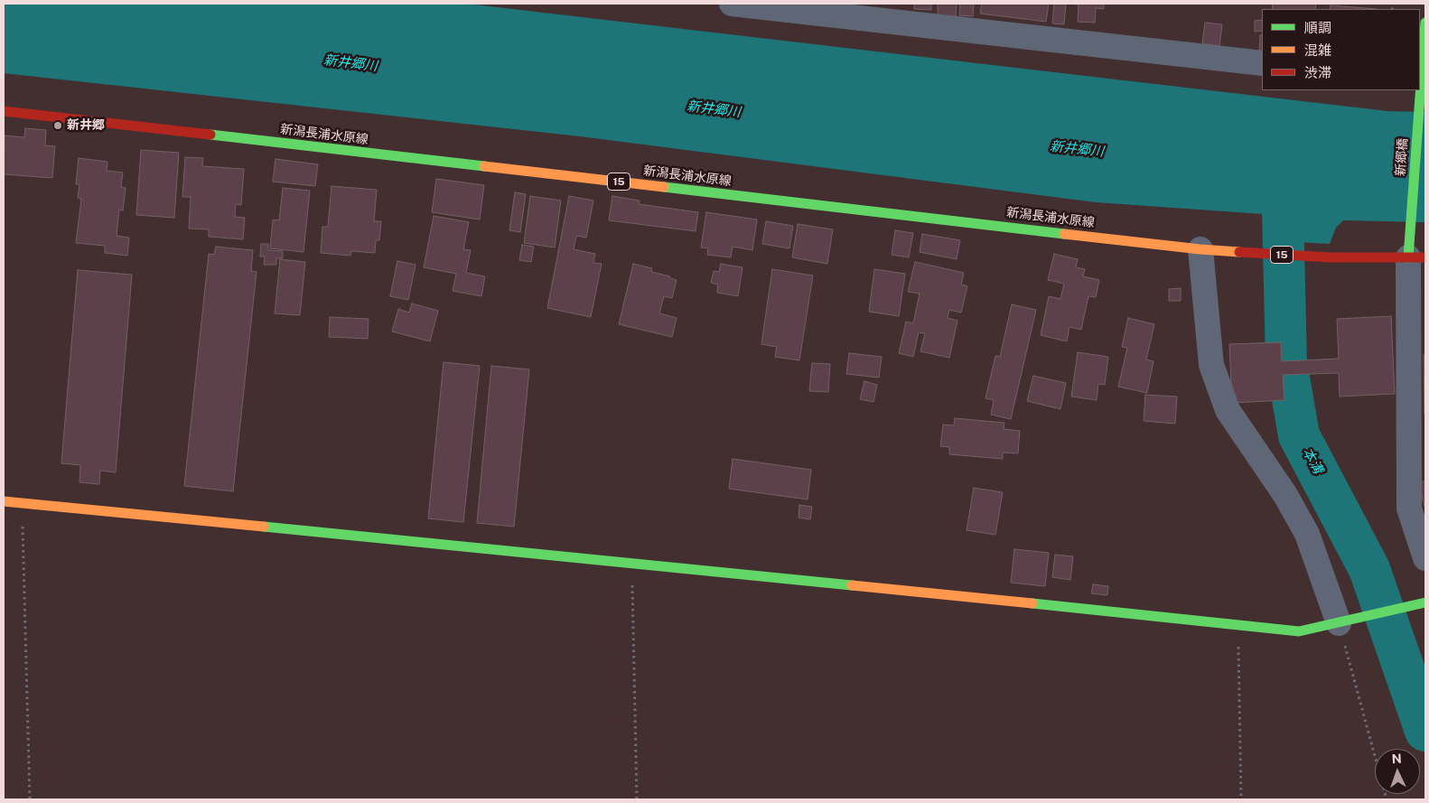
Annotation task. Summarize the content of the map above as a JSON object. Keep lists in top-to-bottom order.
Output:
{
  "streets": {
    "street": ["新潟長浦水原線", "新郷橋", "15"]
  },
  "crossings": [
    ["新潟長浦水原線", "新郷橋"]
  ],
  "water": ["新井郷川", "本溝"],
  "places": ["新井郷"],
  "legend": ["順調", "混雑", "渋滞"],
  "north": "top"
}
